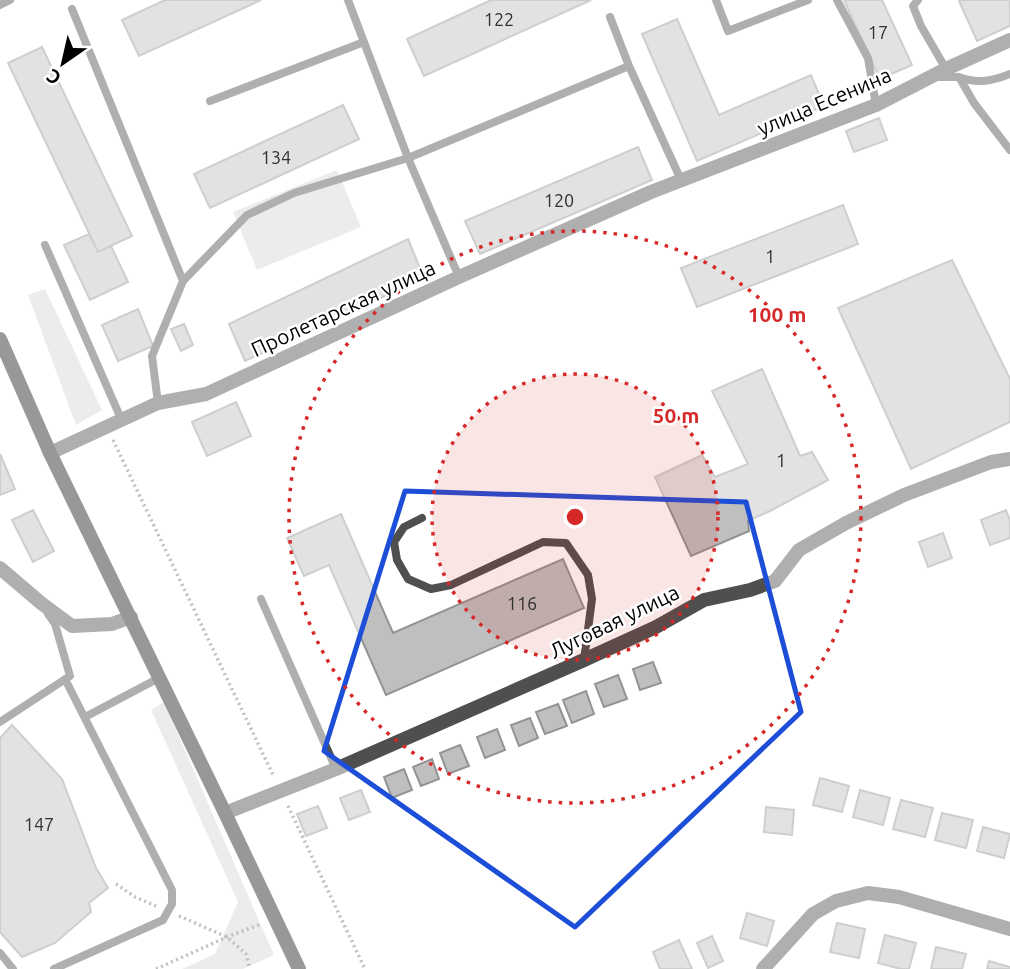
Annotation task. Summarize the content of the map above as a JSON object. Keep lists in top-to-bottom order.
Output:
{
  "streets": {
    "street": ["улица Есенина", "Пролетарская улица", "Луговая улица"]
  },
  "crossings": [
    ["улица Есенина", "Пролетарская улица"]
  ],
  "house_numbers": [
    "122",
    "17",
    "134",
    "120",
    "1",
    "1",
    "116",
    "147"
  ],
  "north": "bottom left",
  "rings": ["100 m", "50 m"]
}
